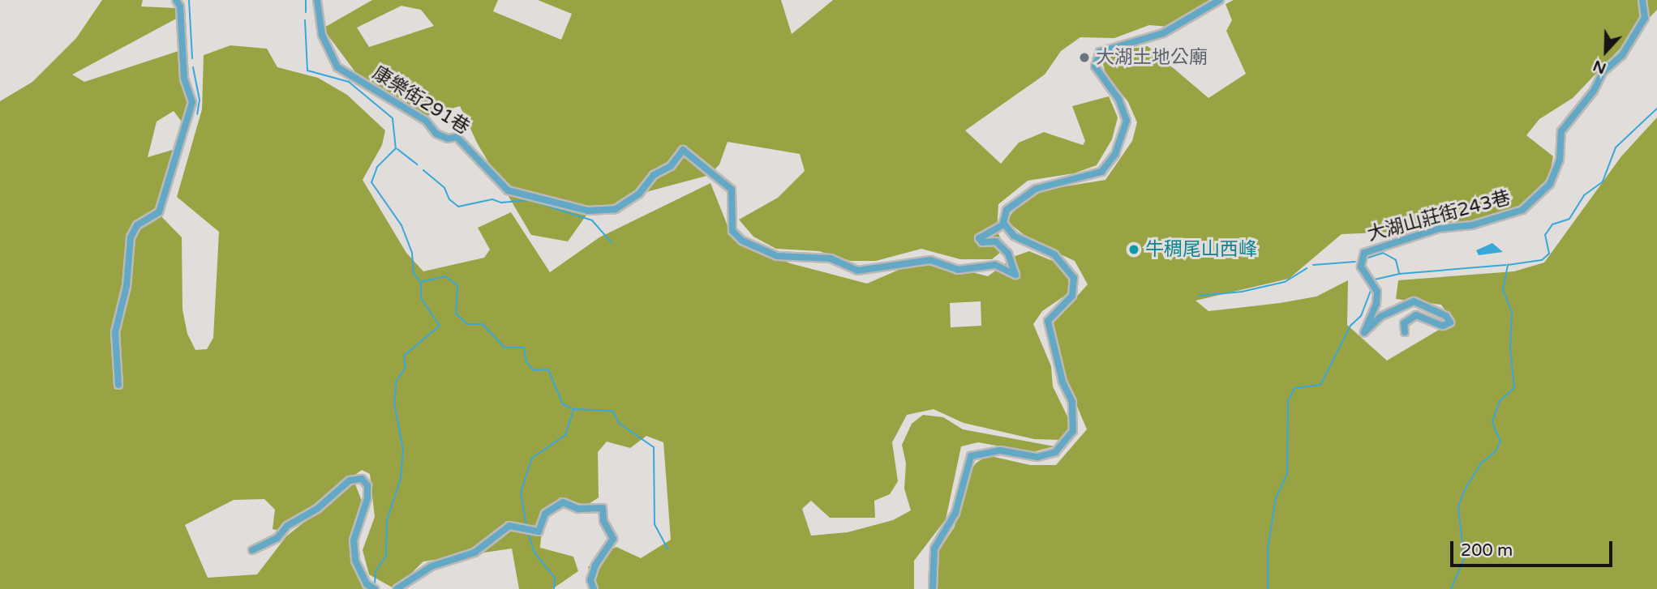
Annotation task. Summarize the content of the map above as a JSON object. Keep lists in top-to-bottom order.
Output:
{
  "streets": {
    "street": ["康樂街291巷", "大湖山莊街243巷"]
  },
  "places": ["大湖土地公廟", "牛稠尾山西峰"],
  "scale_bar": "200 m",
  "north": "bottom"
}
